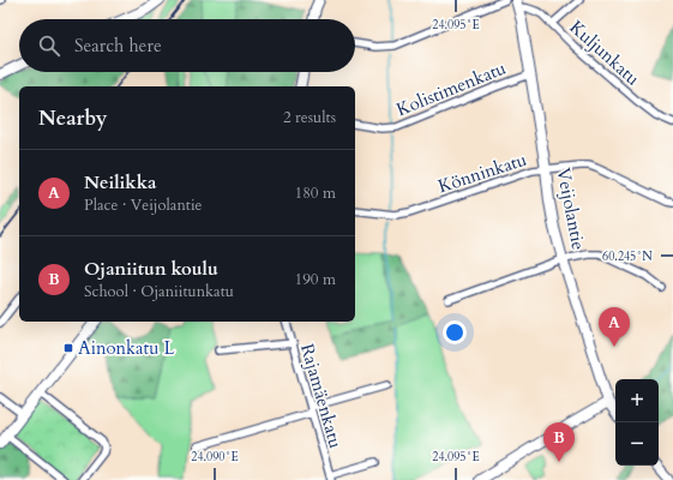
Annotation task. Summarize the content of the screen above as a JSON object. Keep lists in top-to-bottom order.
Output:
{
  "streets": {
    "street": [
      "Kuljunkatu",
      "Kolistimenkatu",
      "Könninkatu",
      "Veijolantie",
      "Rajamäenkatu"
    ]
  },
  "crossings": [
    ["Kuljunkatu", "Veijolantie"],
    ["Kolistimenkatu", "Veijolantie"],
    ["Könninkatu", "Veijolantie"]
  ],
  "places": {
    "transit": ["Ainonkatu L"]
  },
  "page": {
    "search": "Search here",
    "heading": ["Nearby", "2 results"],
    "list": [
      {
        "mark": "A",
        "name": "Neilikka",
        "note": "Place · Veijolantie",
        "value": "180 m"
      },
      {
        "mark": "B",
        "name": "Ojaniitun koulu",
        "note": "School · Ojaniitunkatu",
        "value": "190 m"
      }
    ],
    "pins": ["A", "B"],
    "map_buttons": ["+", "−"]
  },
  "coordinates": ["24.095°E", "60.245°N", "24.090°E"]
}
